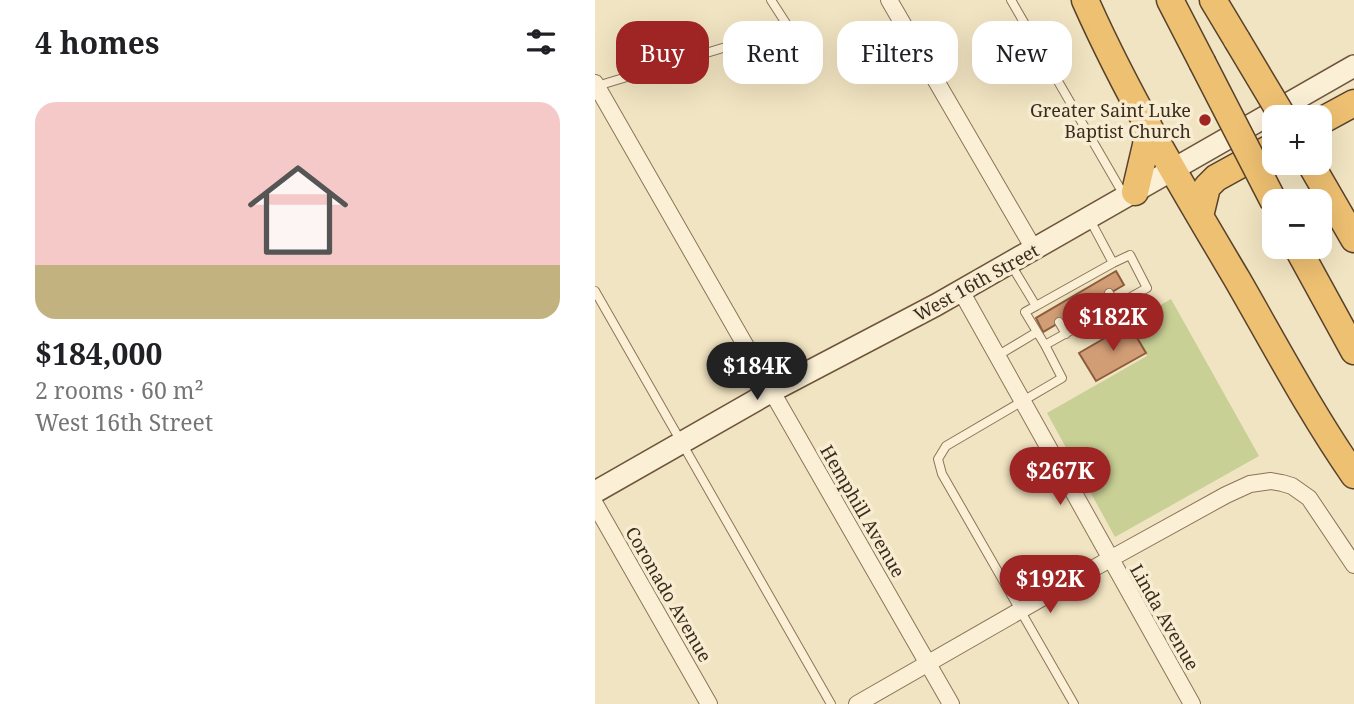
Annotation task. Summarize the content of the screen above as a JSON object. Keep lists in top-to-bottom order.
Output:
{
  "streets": {
    "main road": ["West 16th Street"],
    "street": ["Hemphill Avenue", "Coronado Avenue", "Linda Avenue"]
  },
  "crossings": [
    ["West 16th Street", "Hemphill Avenue"],
    ["West 16th Street", "Linda Avenue"]
  ],
  "places": ["Greater Saint Luke Baptist Church"],
  "page": {
    "heading": "4 homes",
    "chip": [
      "Buy",
      "Rent",
      "Filters",
      "New"
    ],
    "list": [
      {
        "name": "$184,000",
        "note": "2 rooms · 60 m² · West 16th Street"
      }
    ],
    "map_buttons": ["+", "−"],
    "price": [
      "$182K",
      "$184K",
      "$267K",
      "$192K"
    ]
  }
}
